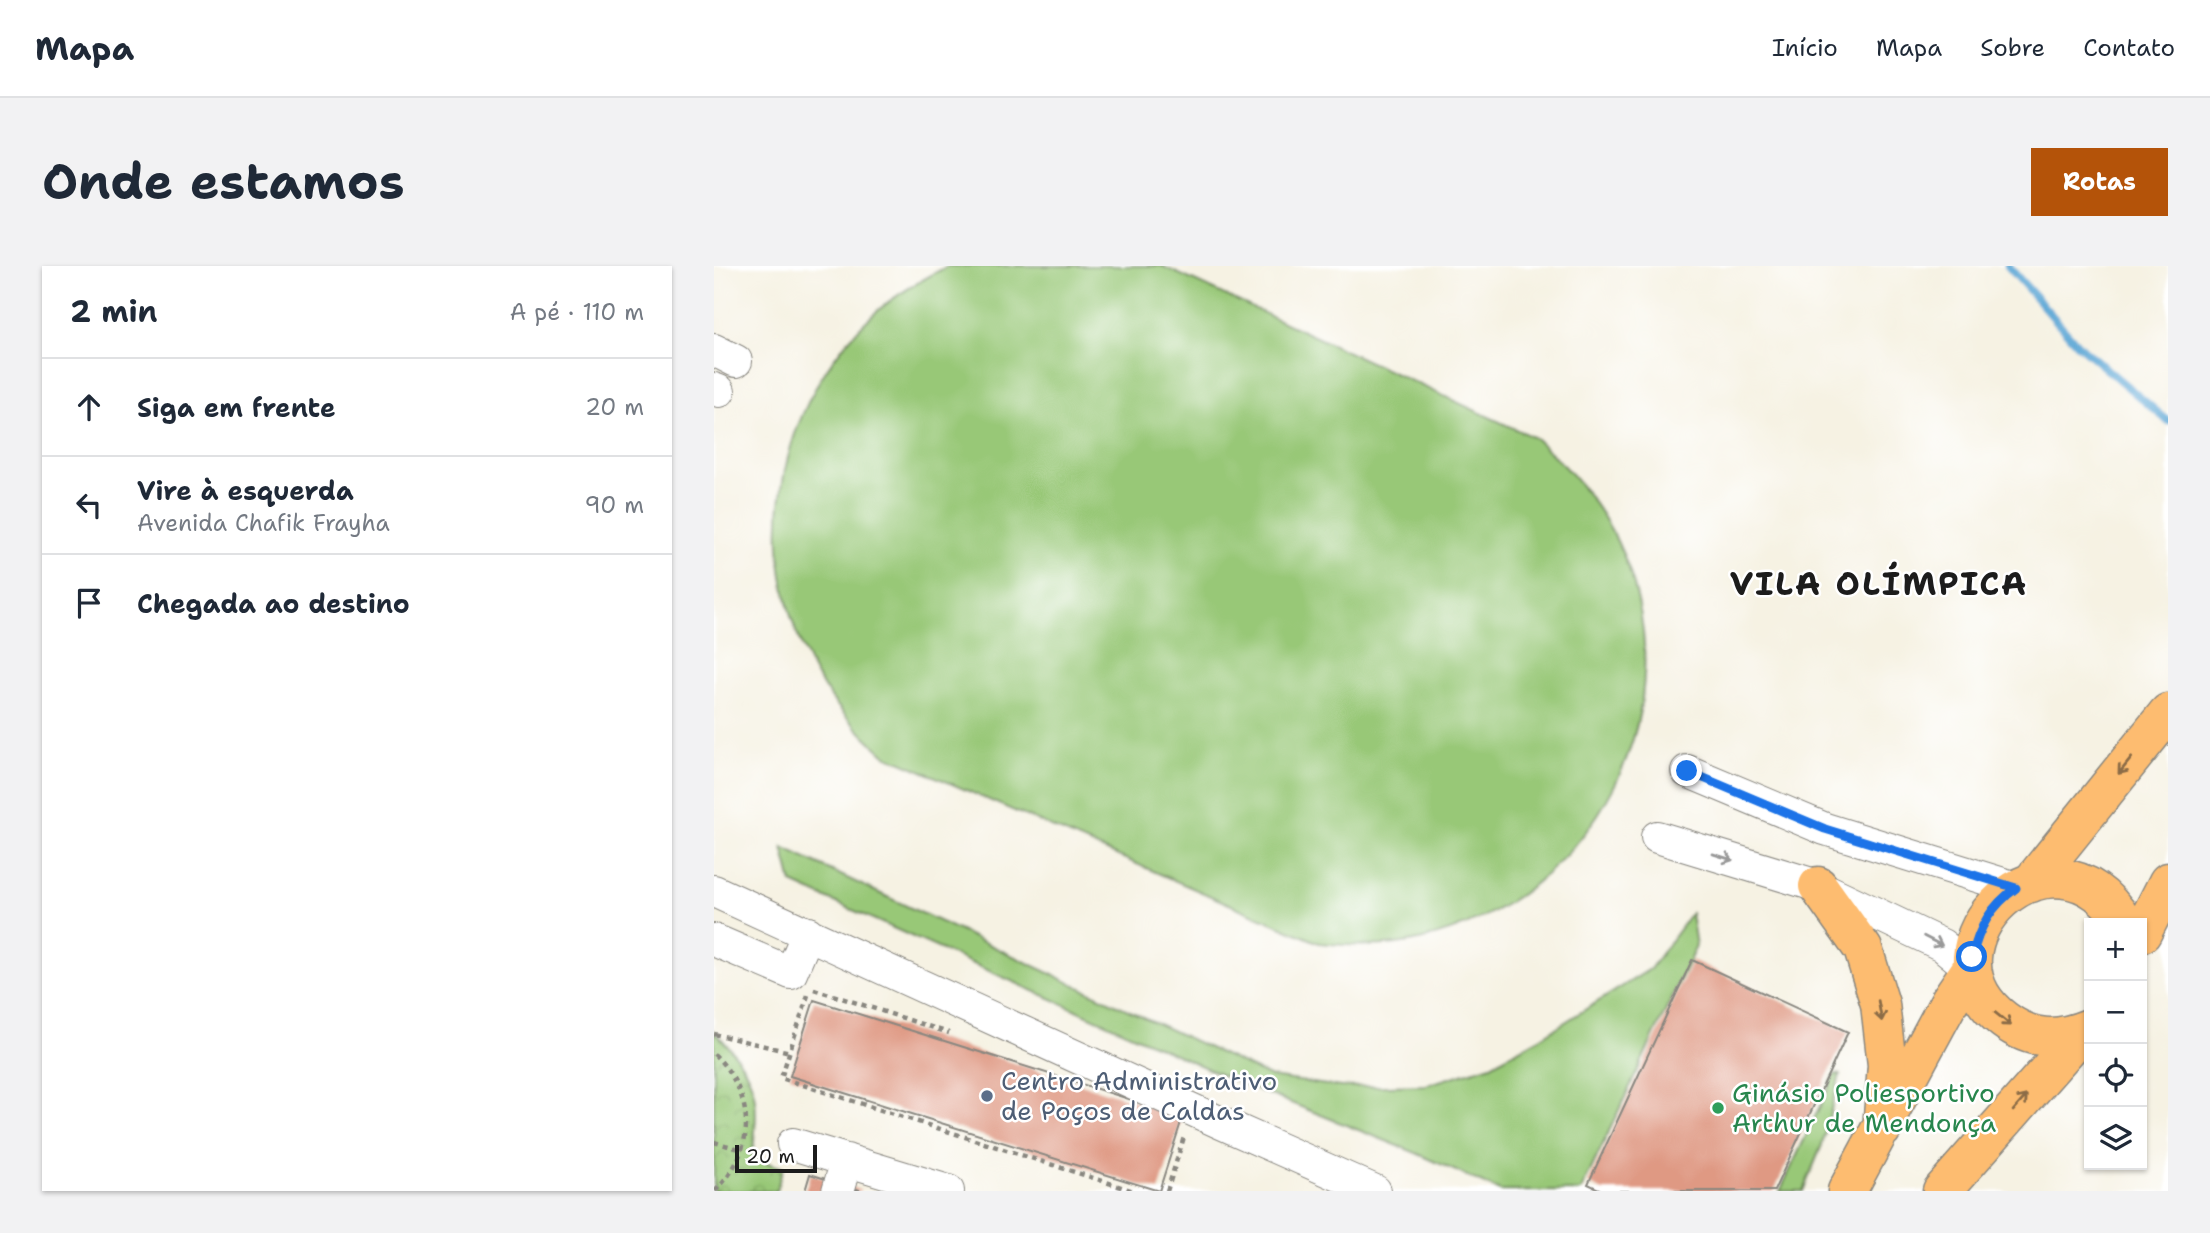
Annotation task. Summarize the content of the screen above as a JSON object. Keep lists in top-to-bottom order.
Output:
{
  "districts": ["VILA OLÍMPICA"],
  "places": ["Centro Administrativo de Poços de Caldas", "Ginásio Poliesportivo Arthur de Mendonça"],
  "scale_bar": "20 m",
  "page": {
    "header": "Mapa",
    "nav": [
      "Início",
      "Mapa",
      "Sobre",
      "Contato"
    ],
    "buttons": "Rotas",
    "title": "Onde estamos",
    "heading": ["2 min", "A pé · 110 m"],
    "list": [
      ["Siga em frente", "20 m"],
      ["Vire à esquerda", "Avenida Chafik Frayha", "90 m"],
      "Chegada ao destino"
    ],
    "map_buttons": ["+", "−"],
    "scale": "20 m"
  }
}
